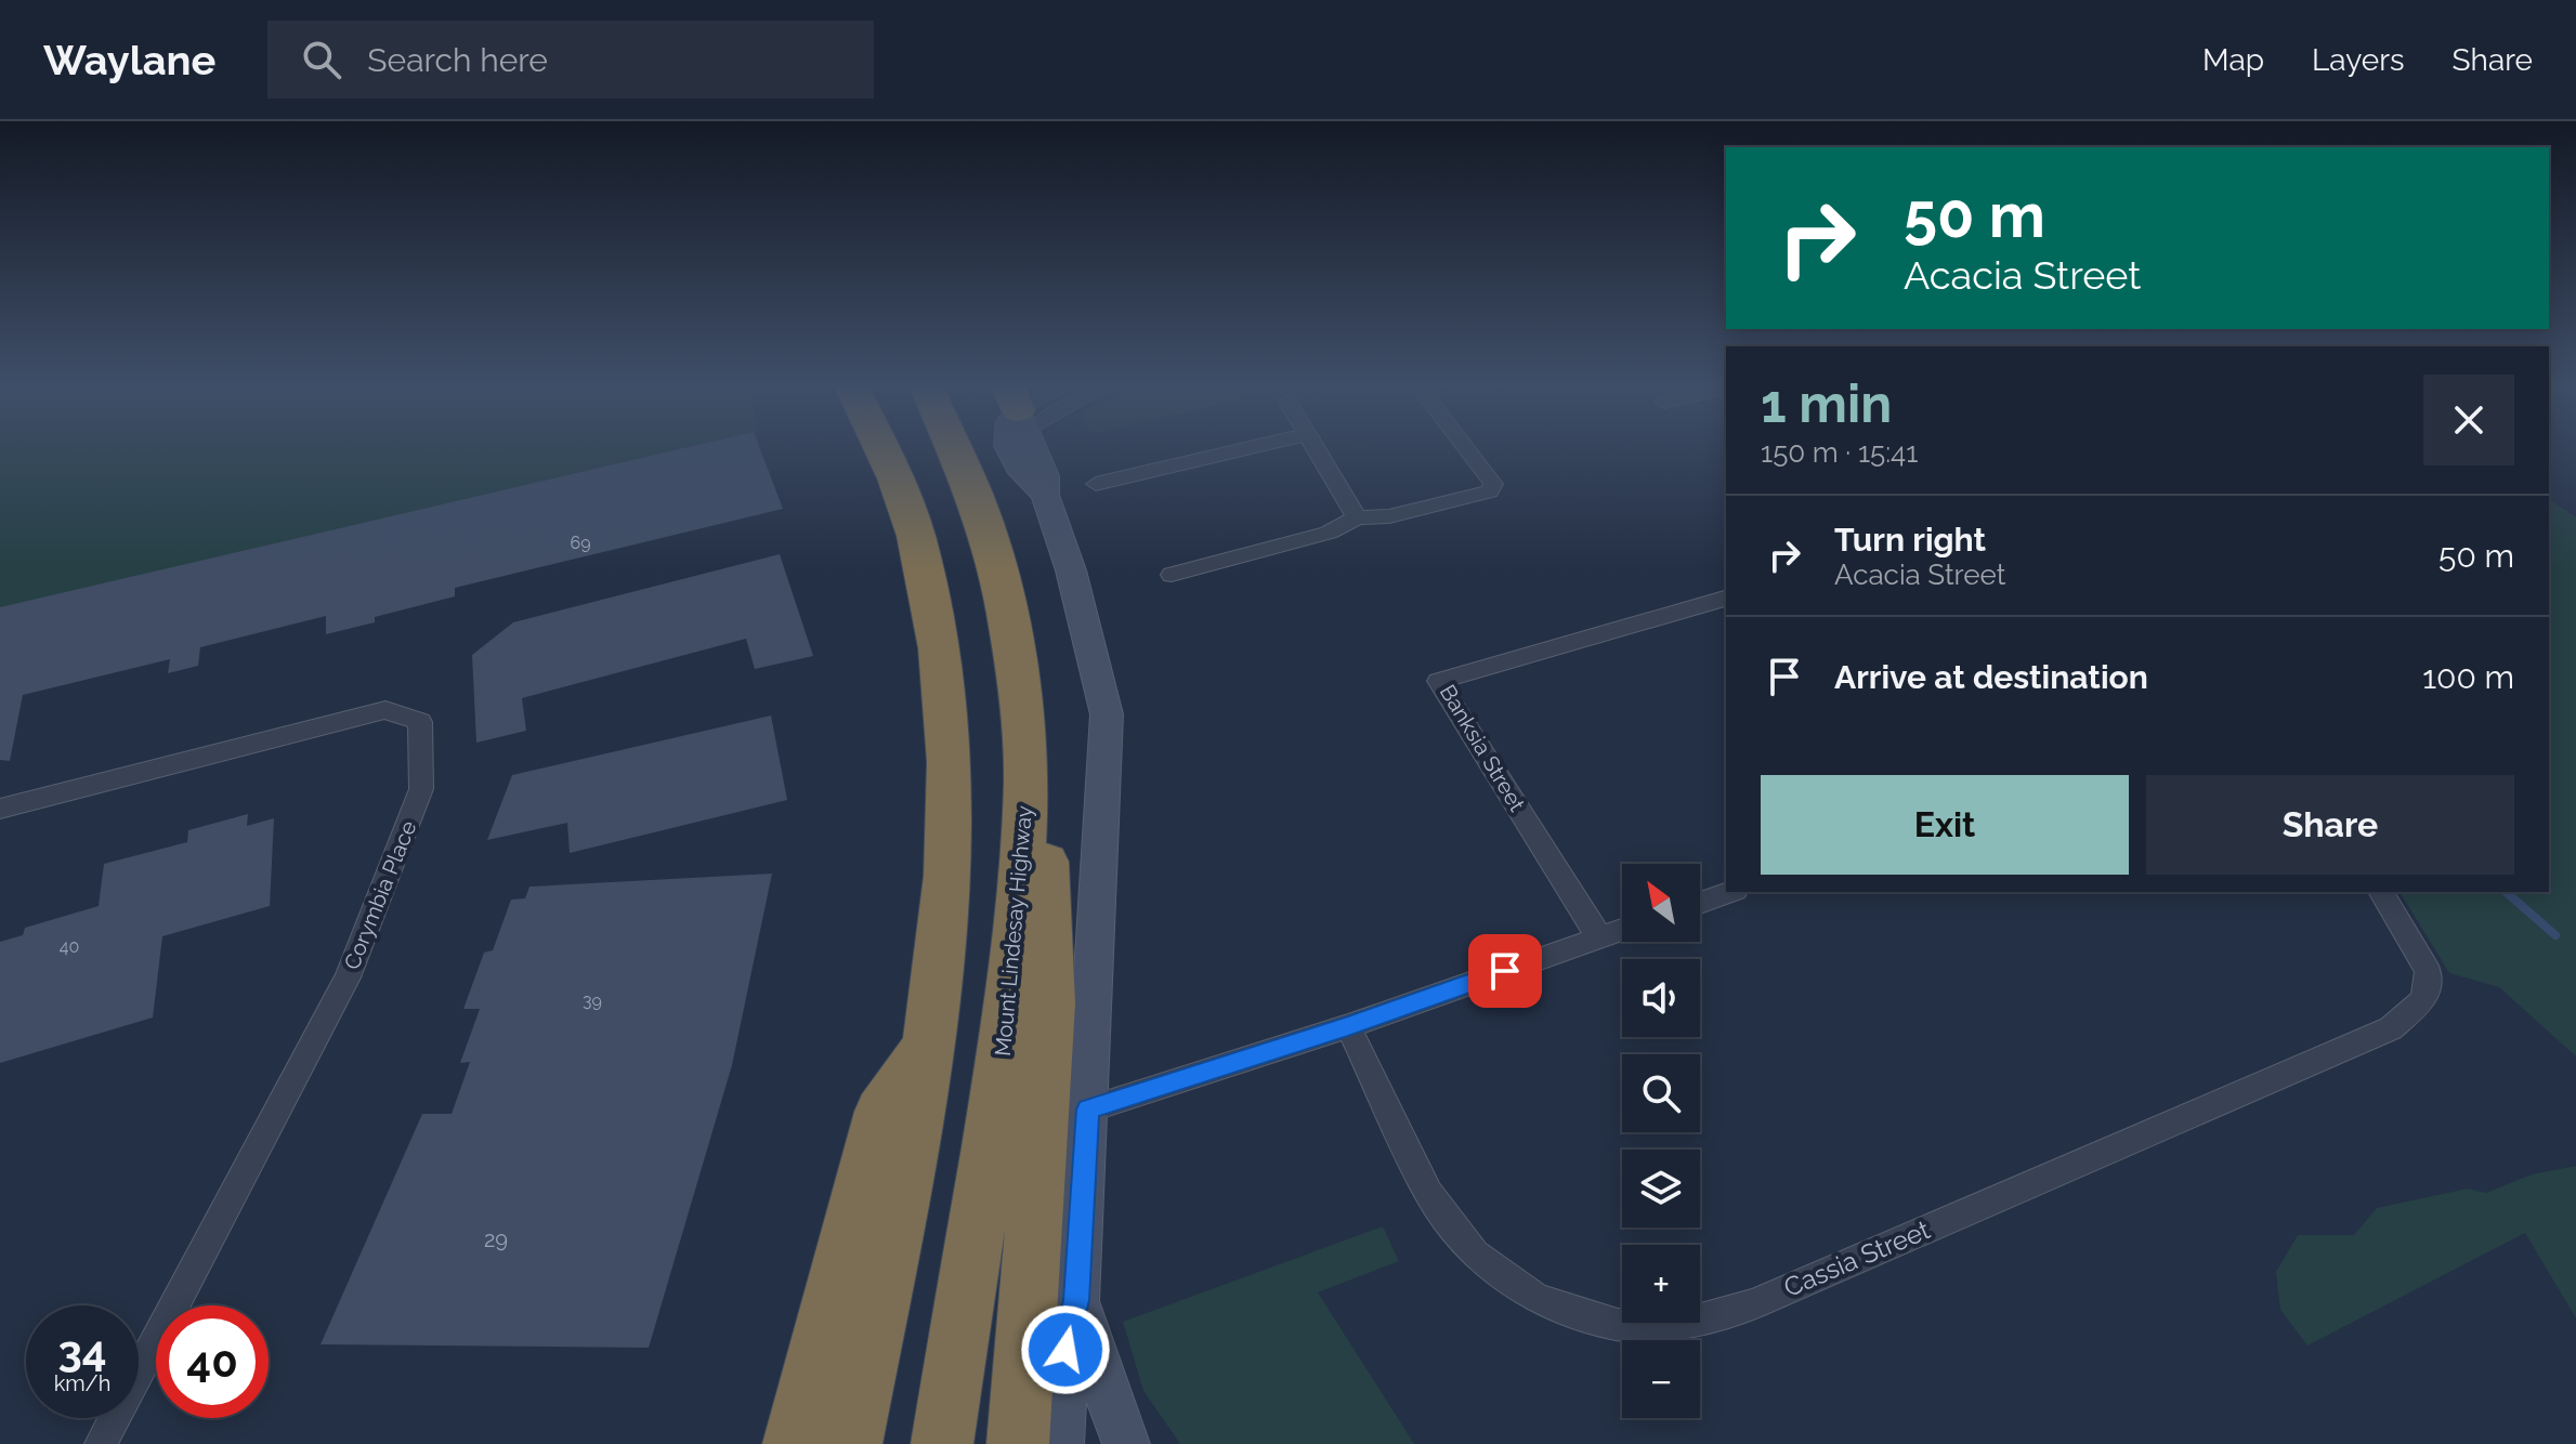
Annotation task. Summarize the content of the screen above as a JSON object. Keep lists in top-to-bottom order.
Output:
{
  "streets": {
    "highway": ["Mount Lindesay Highway"],
    "street": ["Banksia Street", "Corymbia Place", "Cassia Street"]
  },
  "house_numbers": [
    "69",
    "40",
    "39",
    "29"
  ],
  "north": "top left",
  "page": {
    "header": "Waylane",
    "search": "Search here",
    "nav": ["Map", "Layers", "Share"],
    "turn": ["50 m", "Acacia Street"],
    "heading": ["1 min", "150 m · 15:41"],
    "list": [
      {
        "name": "Turn right",
        "note": "Acacia Street",
        "value": "50 m"
      },
      {
        "name": "Arrive at destination",
        "value": "100 m"
      }
    ],
    "buttons": ["Exit", "Share"],
    "map_buttons": ["+", "−"],
    "speed": "34 km/h",
    "limit": "40"
  }
}
